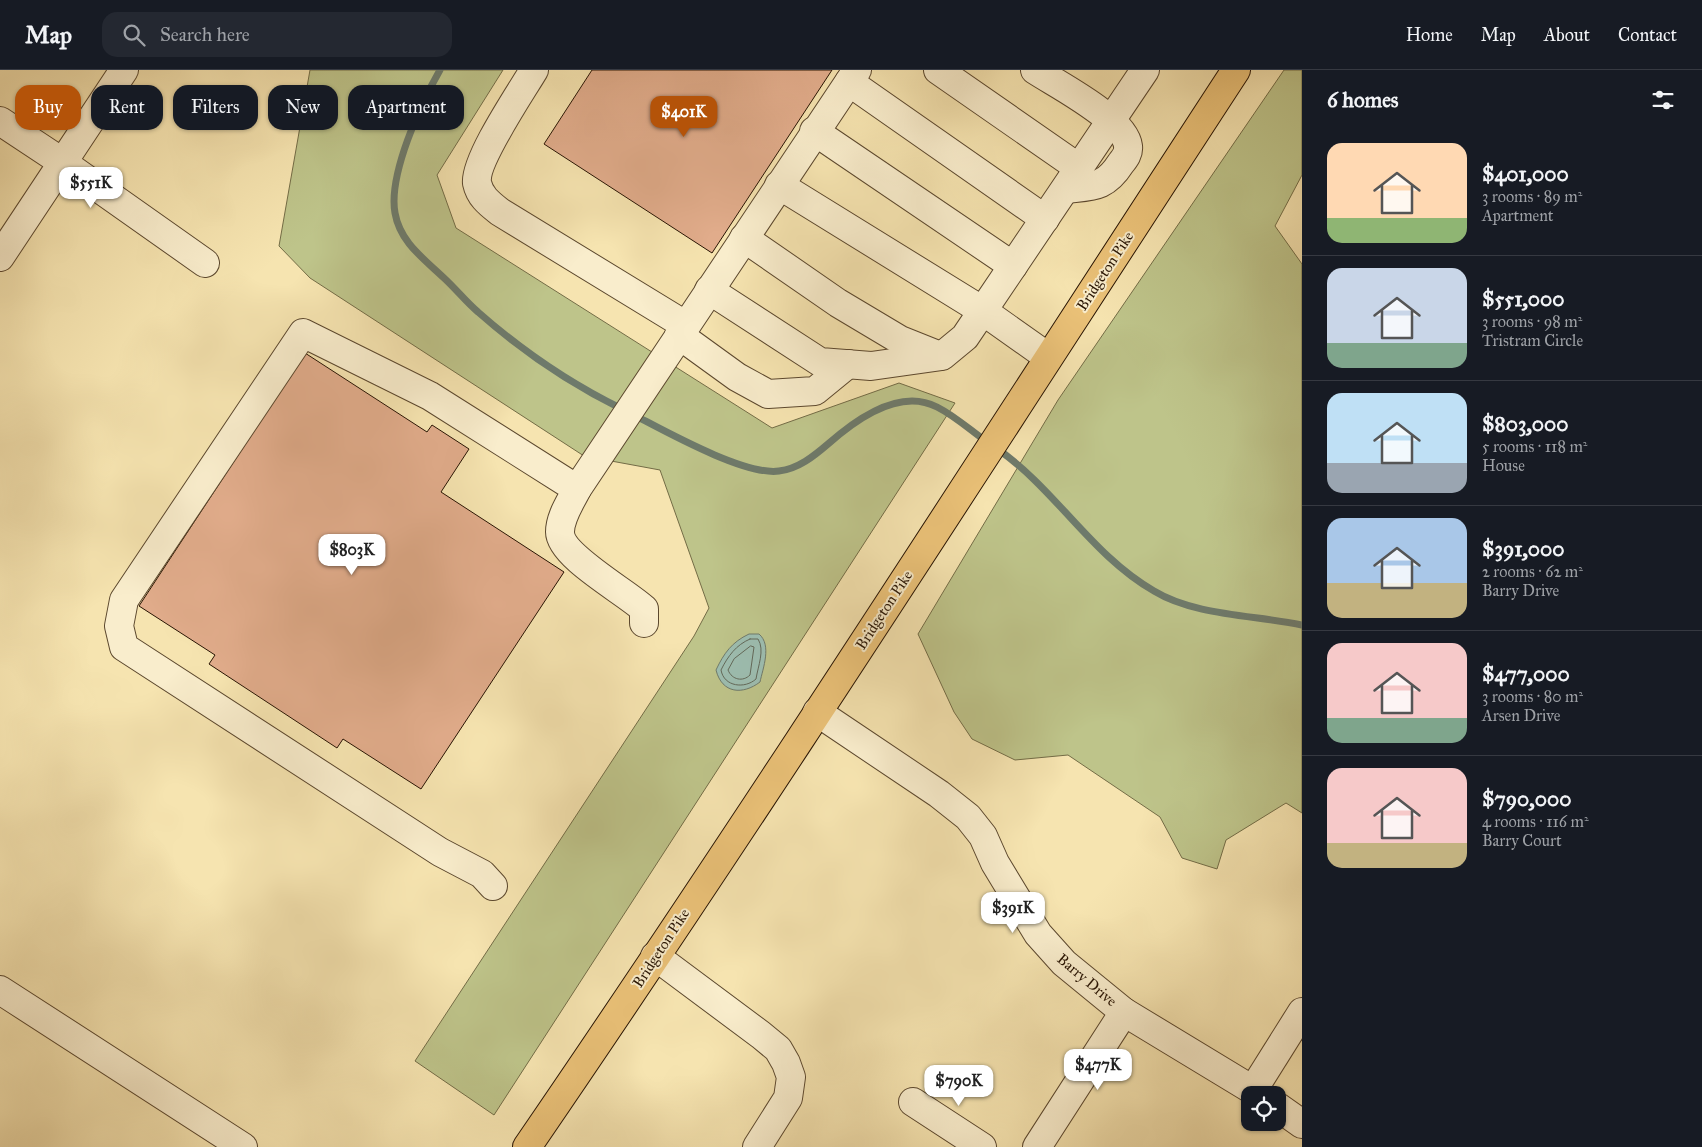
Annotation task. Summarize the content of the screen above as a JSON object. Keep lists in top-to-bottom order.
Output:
{
  "streets": {
    "main road": ["Bridgeton Pike"],
    "street": ["Barry Drive"]
  },
  "crossings": [
    ["Bridgeton Pike", "Barry Drive"]
  ],
  "page": {
    "header": "Map",
    "search": "Search here",
    "nav": [
      "Home",
      "Map",
      "About",
      "Contact"
    ],
    "heading": "6 homes",
    "chip": [
      "Buy",
      "Rent",
      "Filters",
      "New",
      "Apartment"
    ],
    "price": [
      "$401K",
      "$551K",
      "$803K",
      "$391K",
      "$477K",
      "$790K"
    ],
    "list": [
      {
        "name": "$401,000",
        "note": "3 rooms · 89 m² · Apartment"
      },
      {
        "name": "$551,000",
        "note": "3 rooms · 98 m² · Tristram Circle"
      },
      {
        "name": "$803,000",
        "note": "5 rooms · 118 m² · House"
      },
      {
        "name": "$391,000",
        "note": "2 rooms · 62 m² · Barry Drive"
      },
      {
        "name": "$477,000",
        "note": "3 rooms · 80 m² · Arsen Drive"
      },
      {
        "name": "$790,000",
        "note": "4 rooms · 116 m² · Barry Court"
      }
    ]
  }
}
